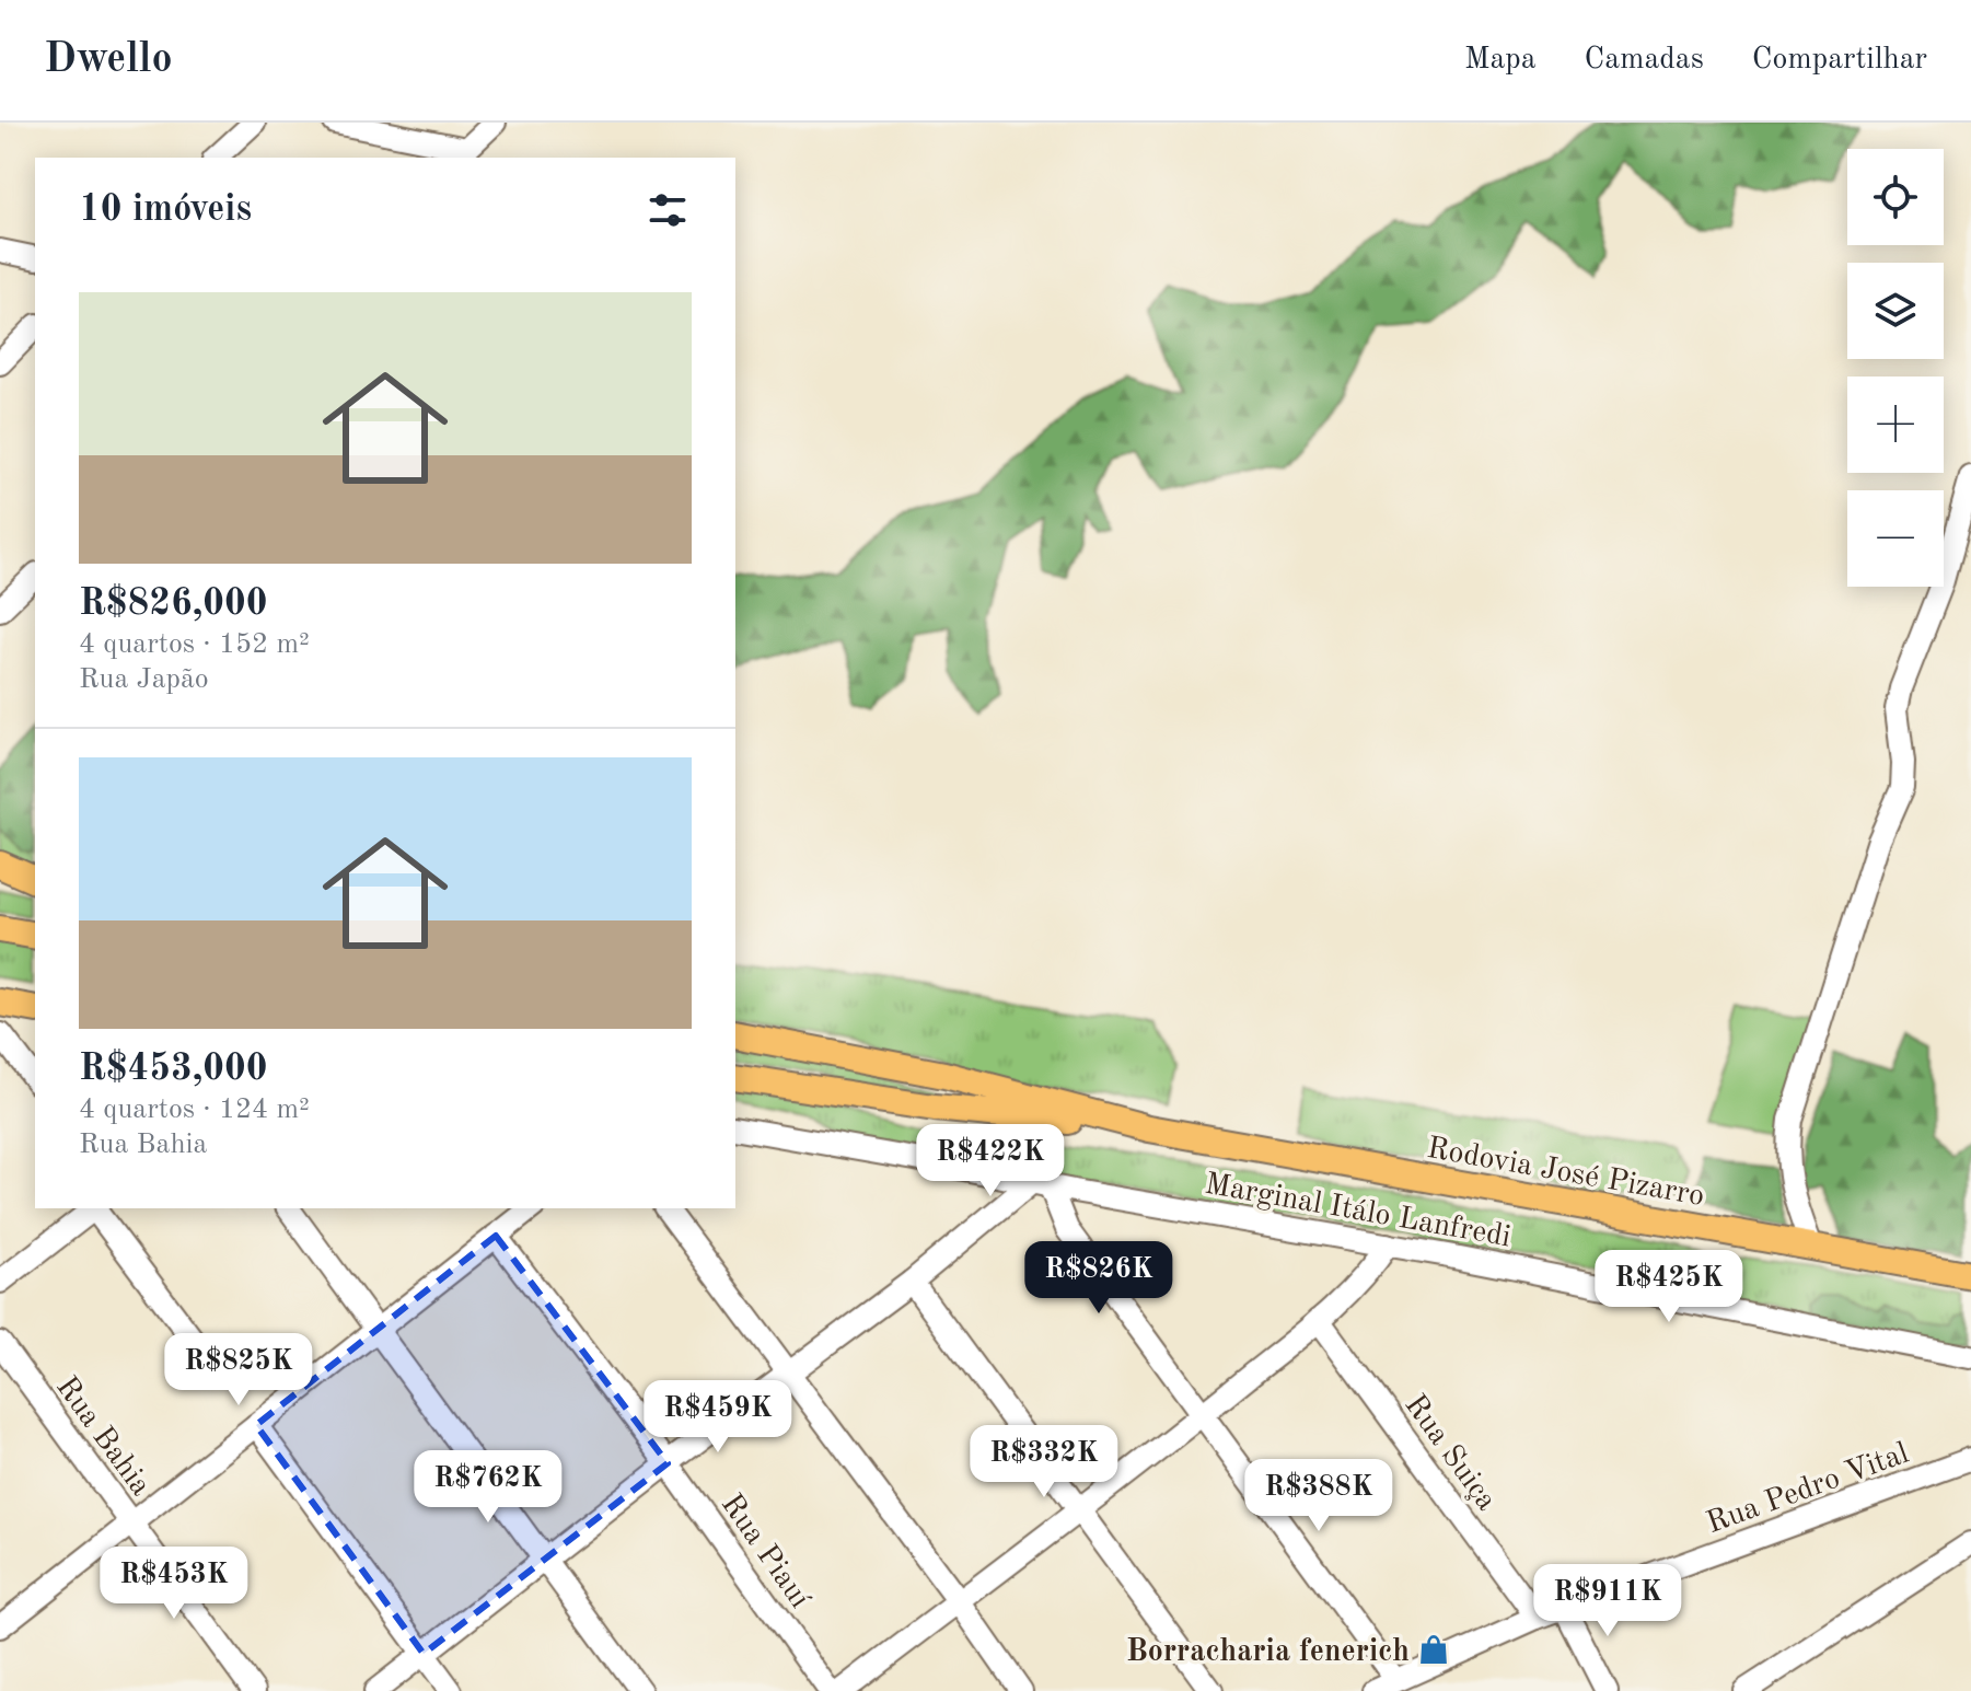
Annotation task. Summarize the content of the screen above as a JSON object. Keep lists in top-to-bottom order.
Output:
{
  "streets": {
    "main road": ["Rodovia José Pizarro"],
    "street": [
      "Marginal Itálo Lanfredi",
      "Rua Bahia",
      "Rua Suiça",
      "Rua Pedro Vital",
      "Rua Piauí"
    ]
  },
  "crossings": [
    ["Rua Suiça", "Rua Pedro Vital"]
  ],
  "places": {
    "shop": ["Borracharia fenerich"]
  },
  "page": {
    "header": "Dwello",
    "nav": ["Mapa", "Camadas", "Compartilhar"],
    "map_buttons": ["+", "−"],
    "heading": "10 imóveis",
    "list": [
      {
        "name": "R$826,000",
        "note": "4 quartos · 152 m² · Rua Japão"
      },
      {
        "name": "R$453,000",
        "note": "4 quartos · 124 m² · Rua Bahia"
      }
    ],
    "price": [
      "R$422K",
      "R$826K",
      "R$425K",
      "R$825K",
      "R$459K",
      "R$332K",
      "R$762K",
      "R$388K",
      "R$453K",
      "R$911K"
    ]
  }
}
